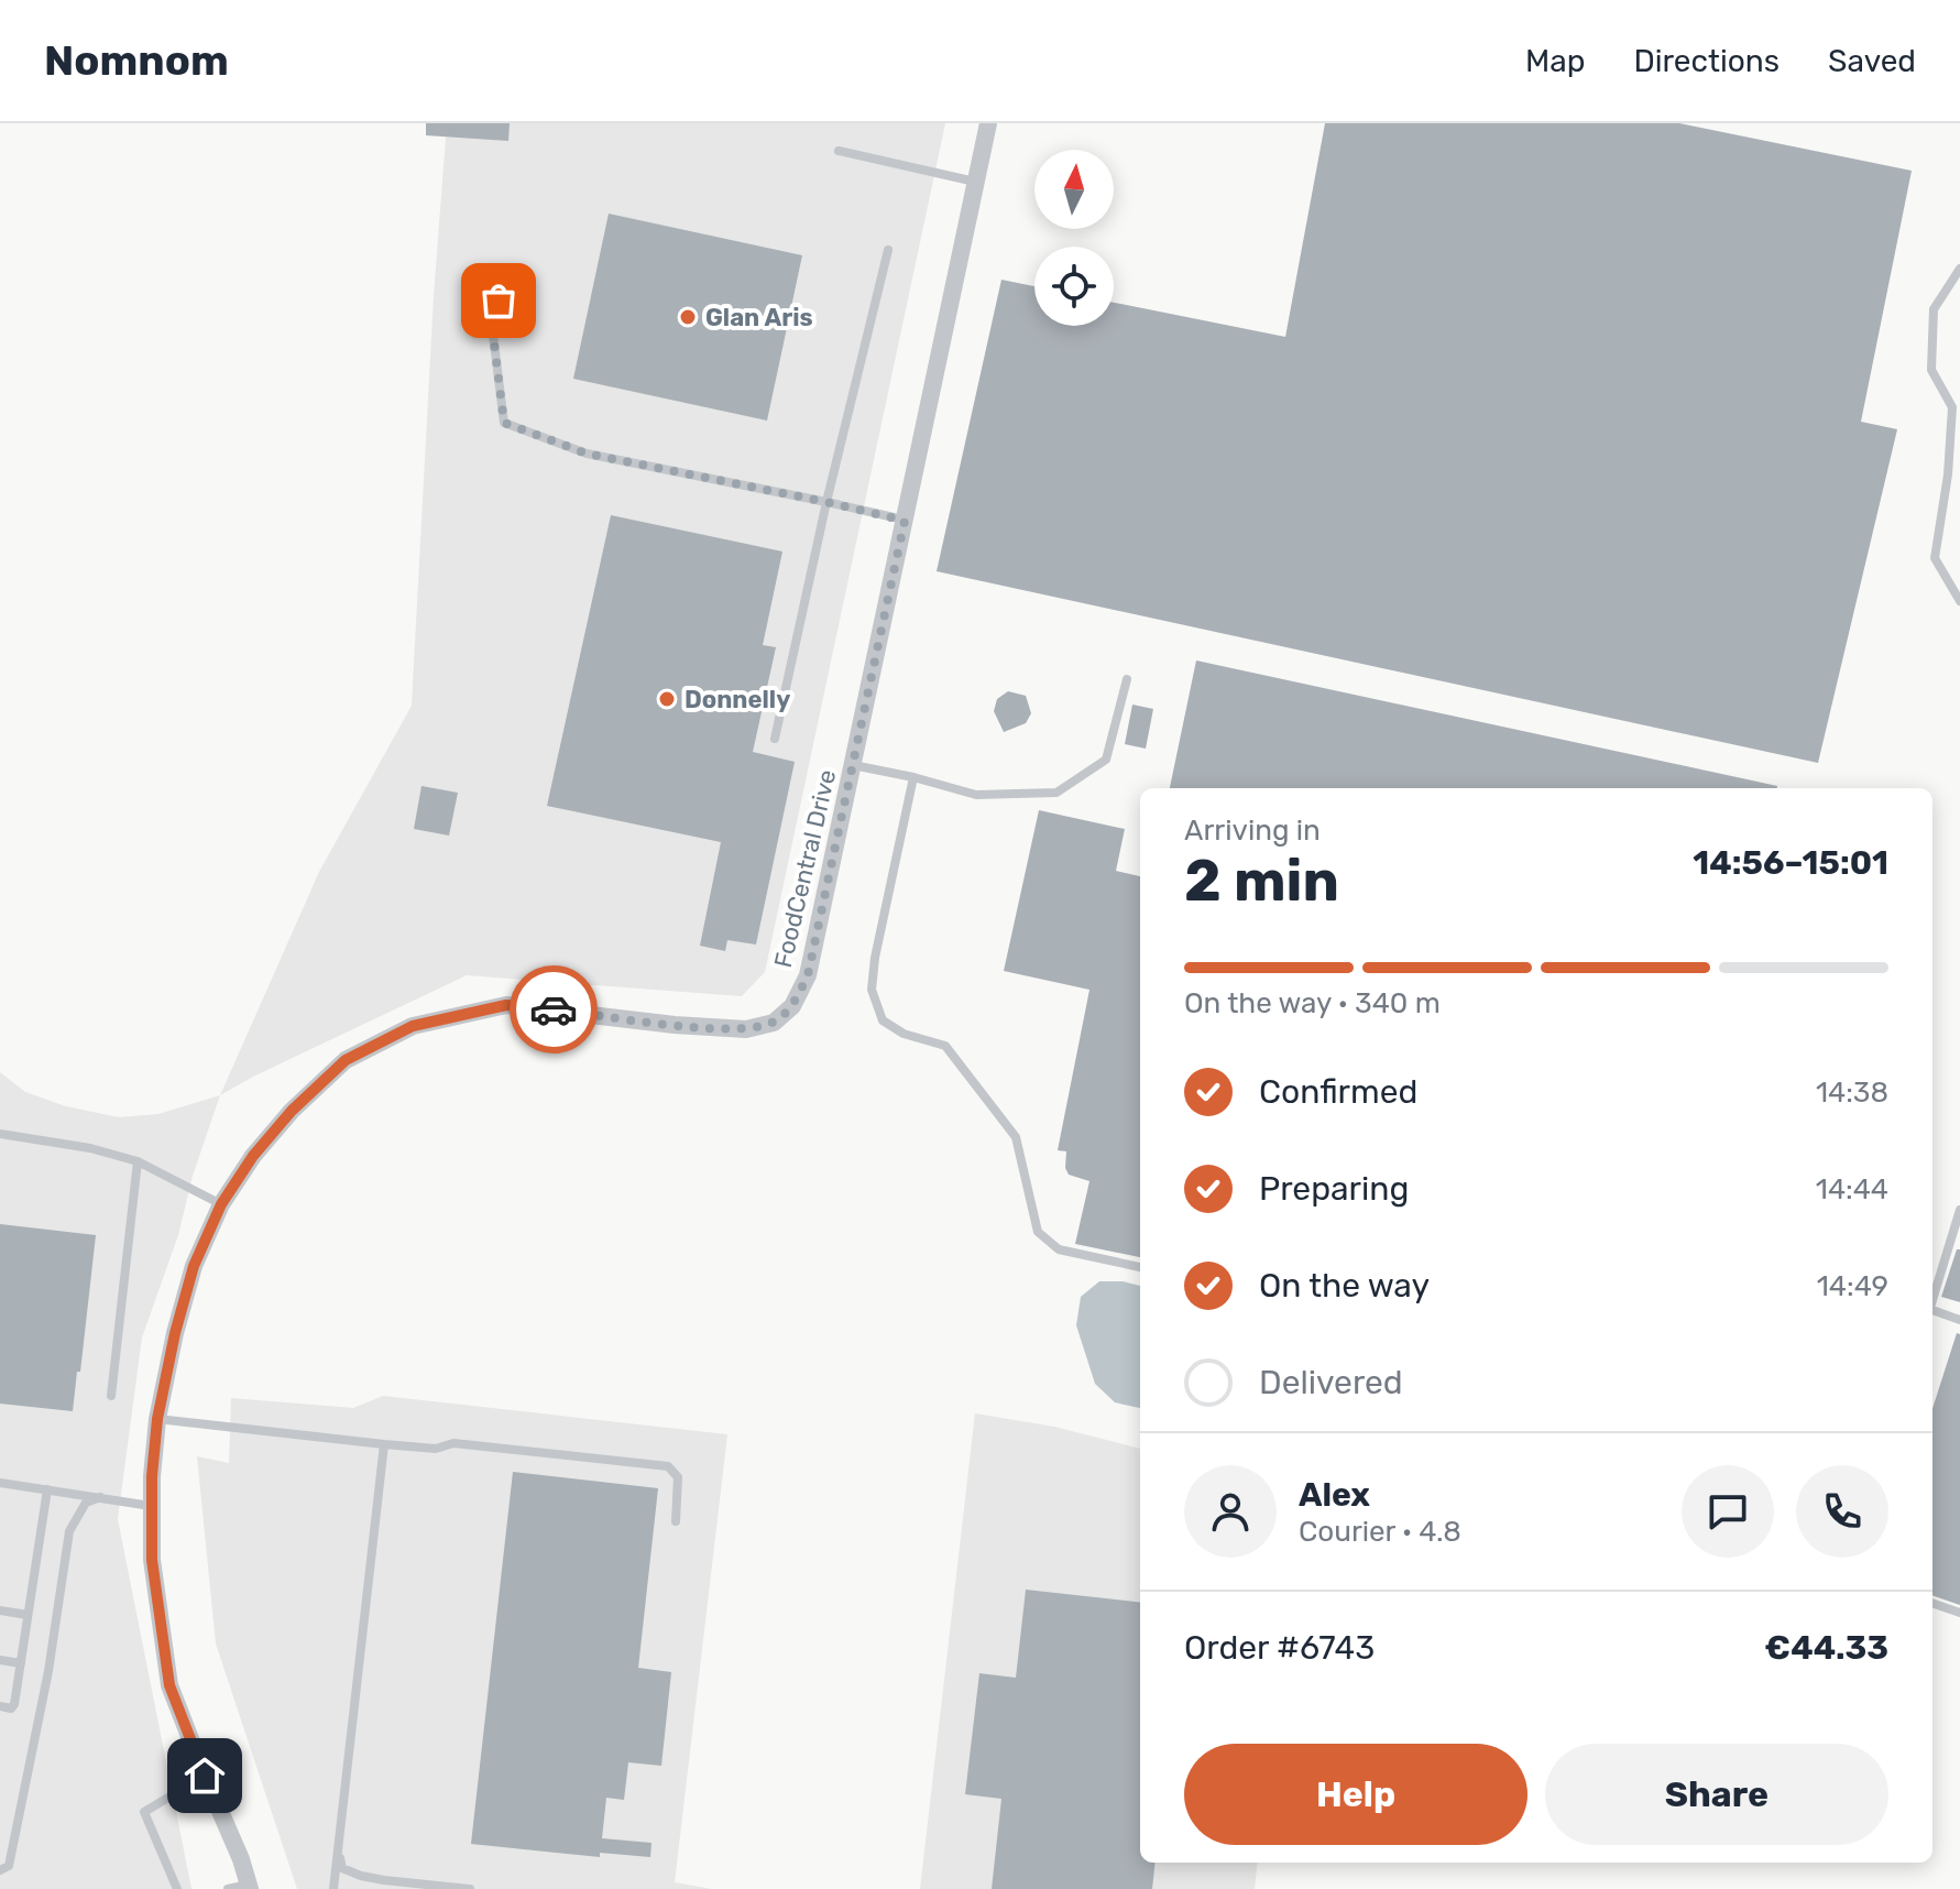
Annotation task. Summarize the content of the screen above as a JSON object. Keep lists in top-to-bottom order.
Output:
{
  "streets": {
    "street": ["FoodCentral Drive"]
  },
  "places": ["Glan Aris", "Donnelly"],
  "north": "top",
  "page": {
    "header": "Nomnom",
    "nav": ["Map", "Directions", "Saved"],
    "heading": ["2 min", "Arriving in", "14:56–15:01"],
    "panel": [
      "Alex",
      "Courier · 4.8",
      "Order #6743",
      "€44.33"
    ],
    "bar": "On the way · 340 m",
    "list": [
      ["Confirmed", "14:38"],
      ["Preparing", "14:44"],
      ["On the way", "14:49"],
      "Delivered"
    ],
    "buttons": ["Help", "Share"]
  }
}
